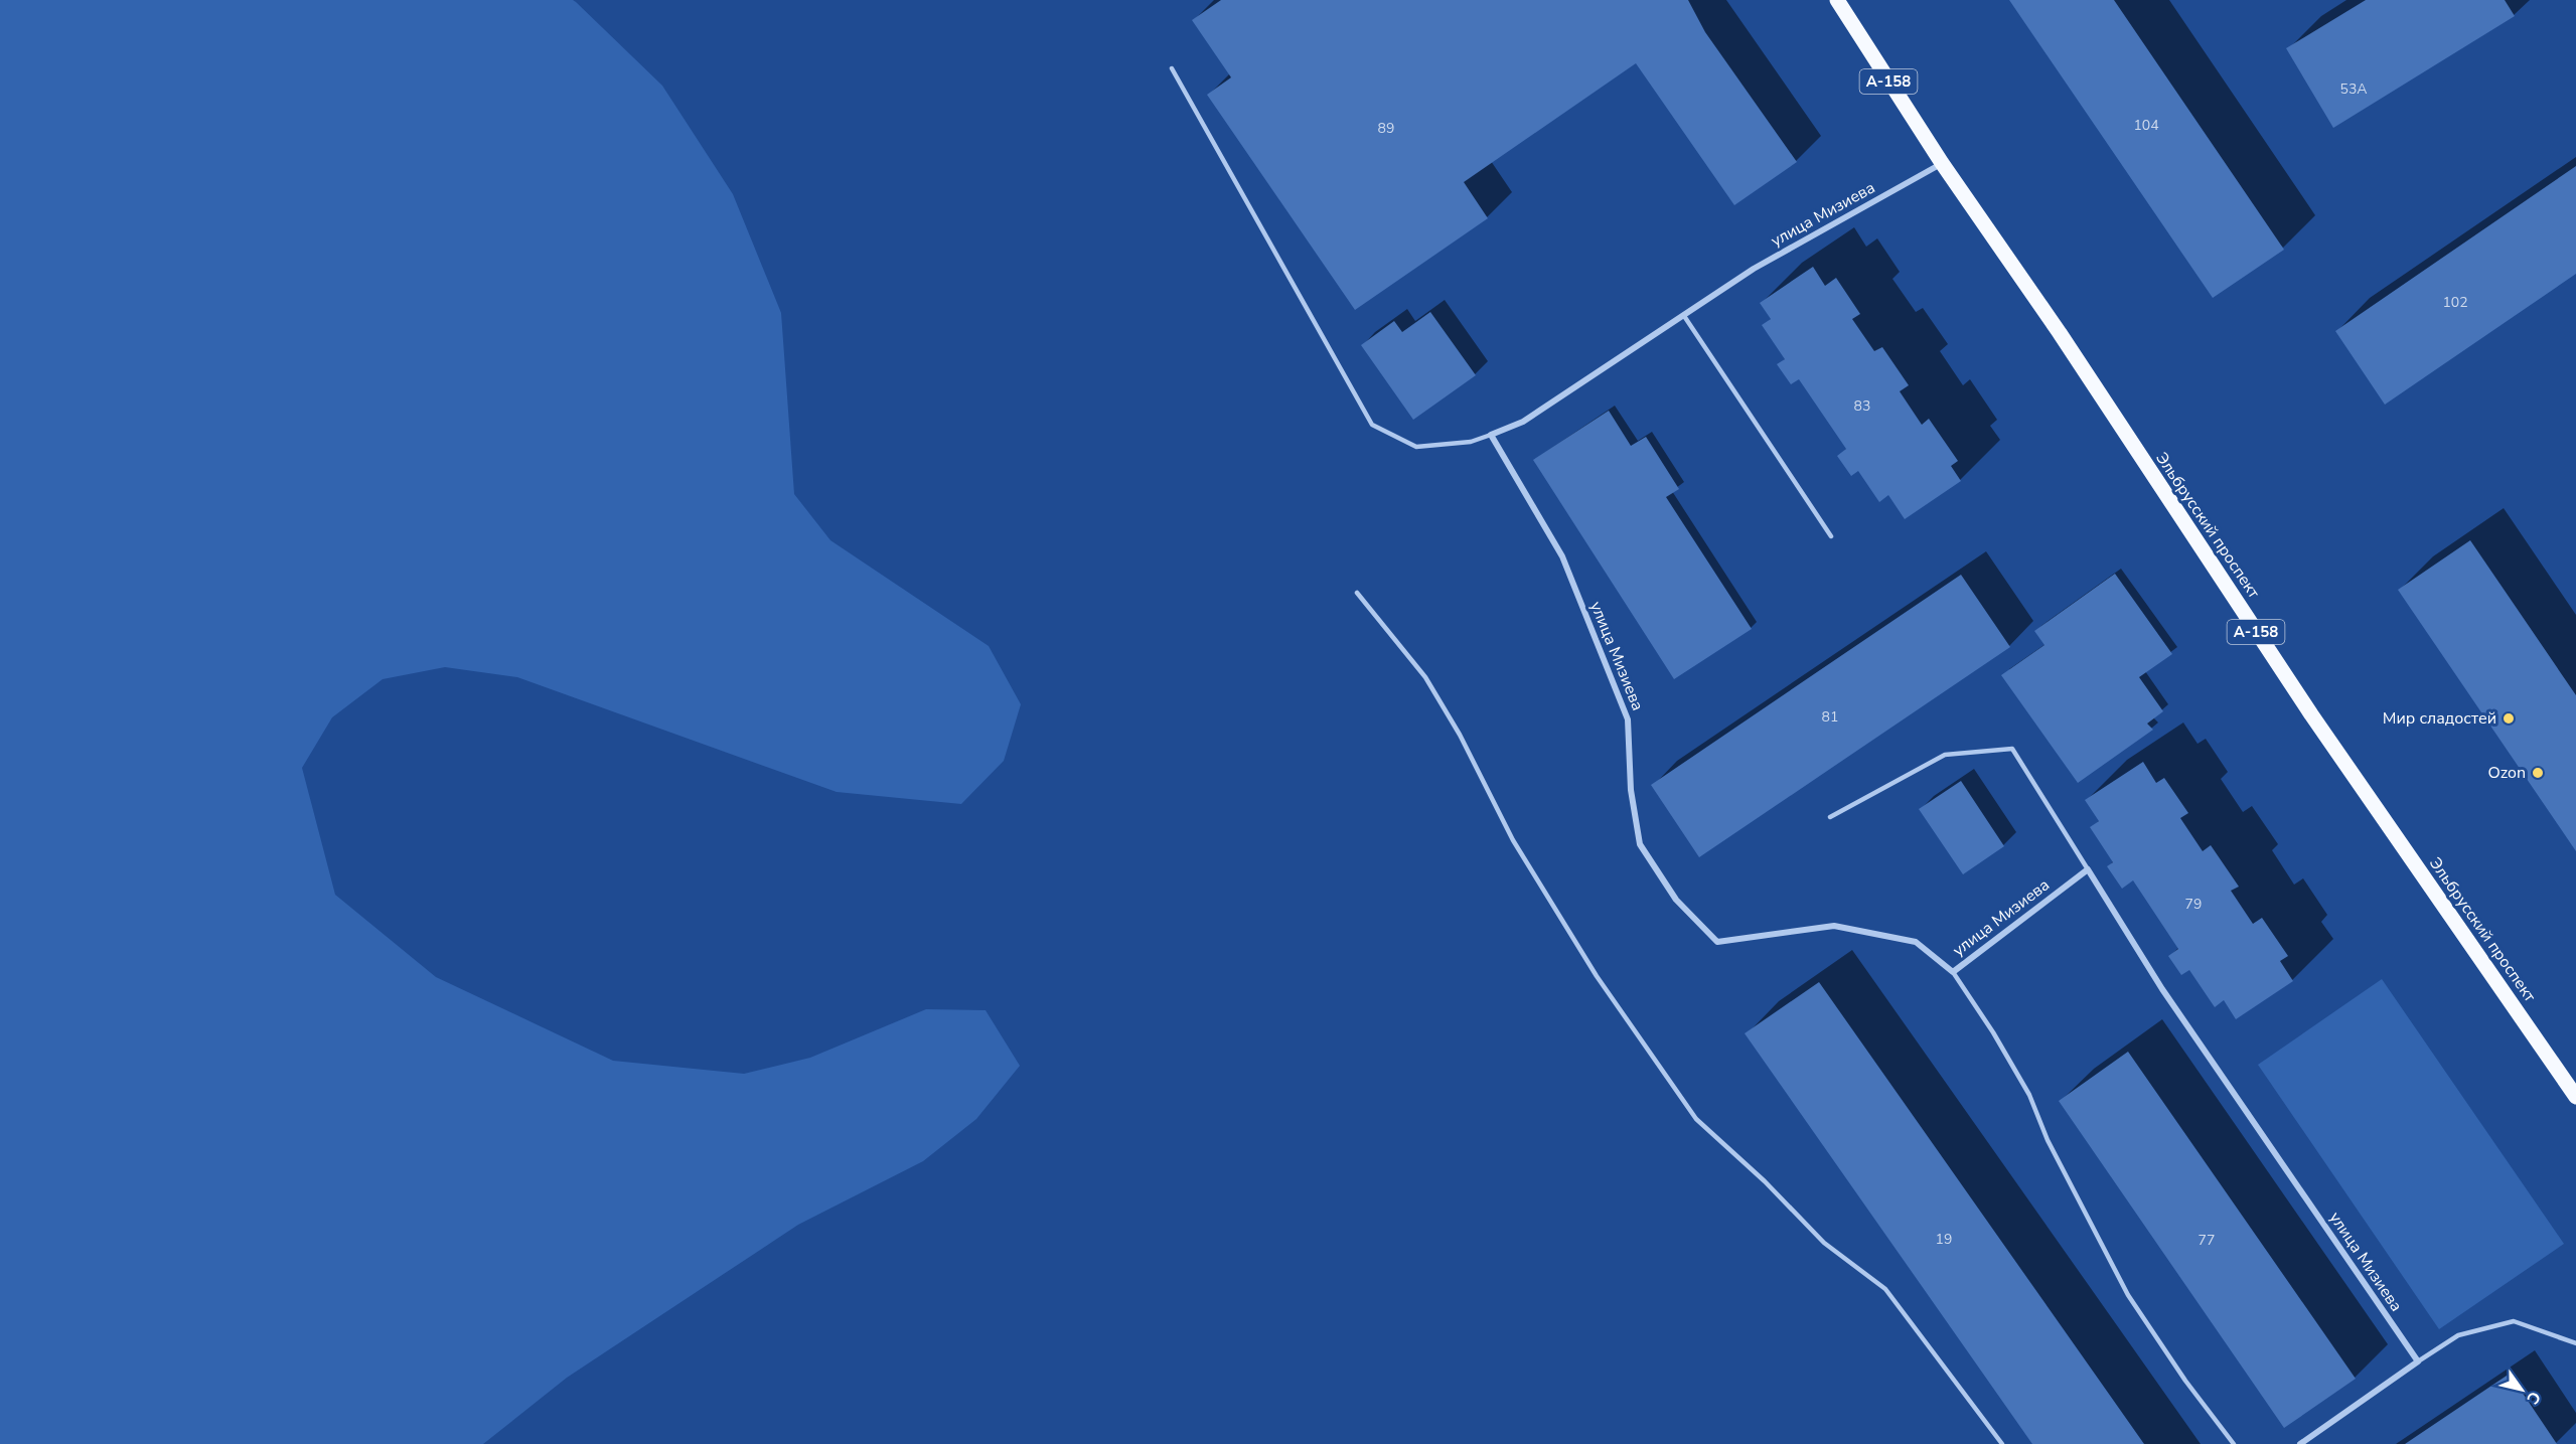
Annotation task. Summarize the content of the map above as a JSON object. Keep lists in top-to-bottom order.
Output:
{
  "streets": {
    "main road": ["А-158", "Эльбрусский проспект"],
    "street": ["улица Мизиева"]
  },
  "crossings": [
    ["улица Мизиева", "Эльбрусский проспект"]
  ],
  "places": ["Мир сладостей", "Ozon"],
  "house_numbers": [
    "53А",
    "104",
    "89",
    "102",
    "83",
    "81",
    "79",
    "19",
    "77"
  ],
  "north": "bottom right"
}
